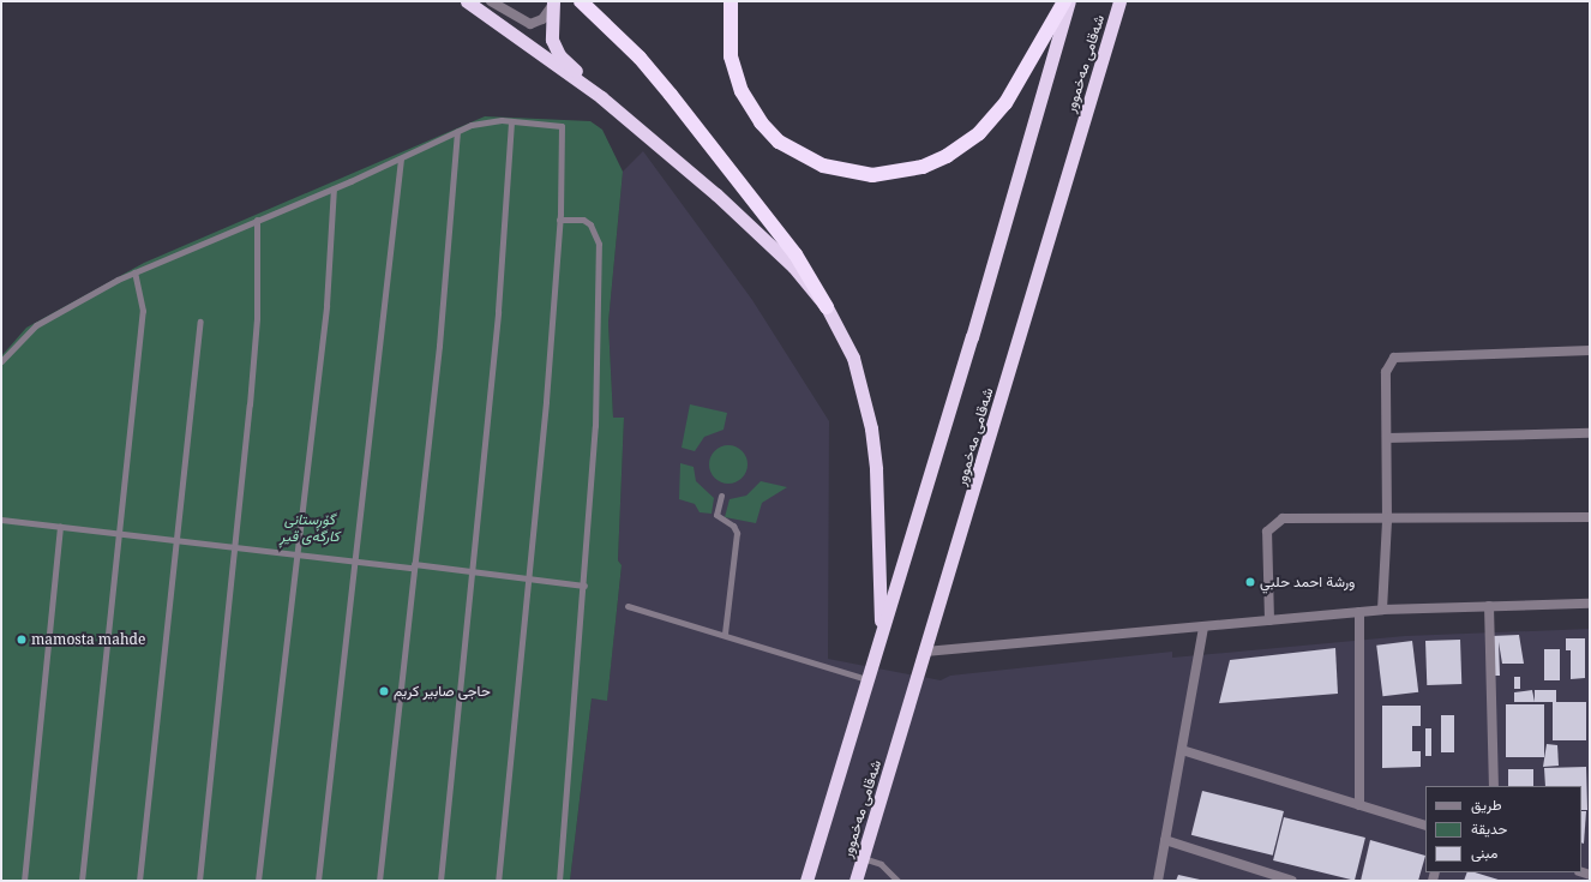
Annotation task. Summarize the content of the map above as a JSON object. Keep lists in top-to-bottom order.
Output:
{
  "streets": {
    "highway": ["شەقامی مەخموور"]
  },
  "parks": ["گۆڕستانی کارگەی قیڕ"],
  "places": ["ورشة احمد حلبي", "mamosta mahde", "حاجی صابیر کریم"],
  "legend": ["طريق", "حديقة", "مبنى"]
}
